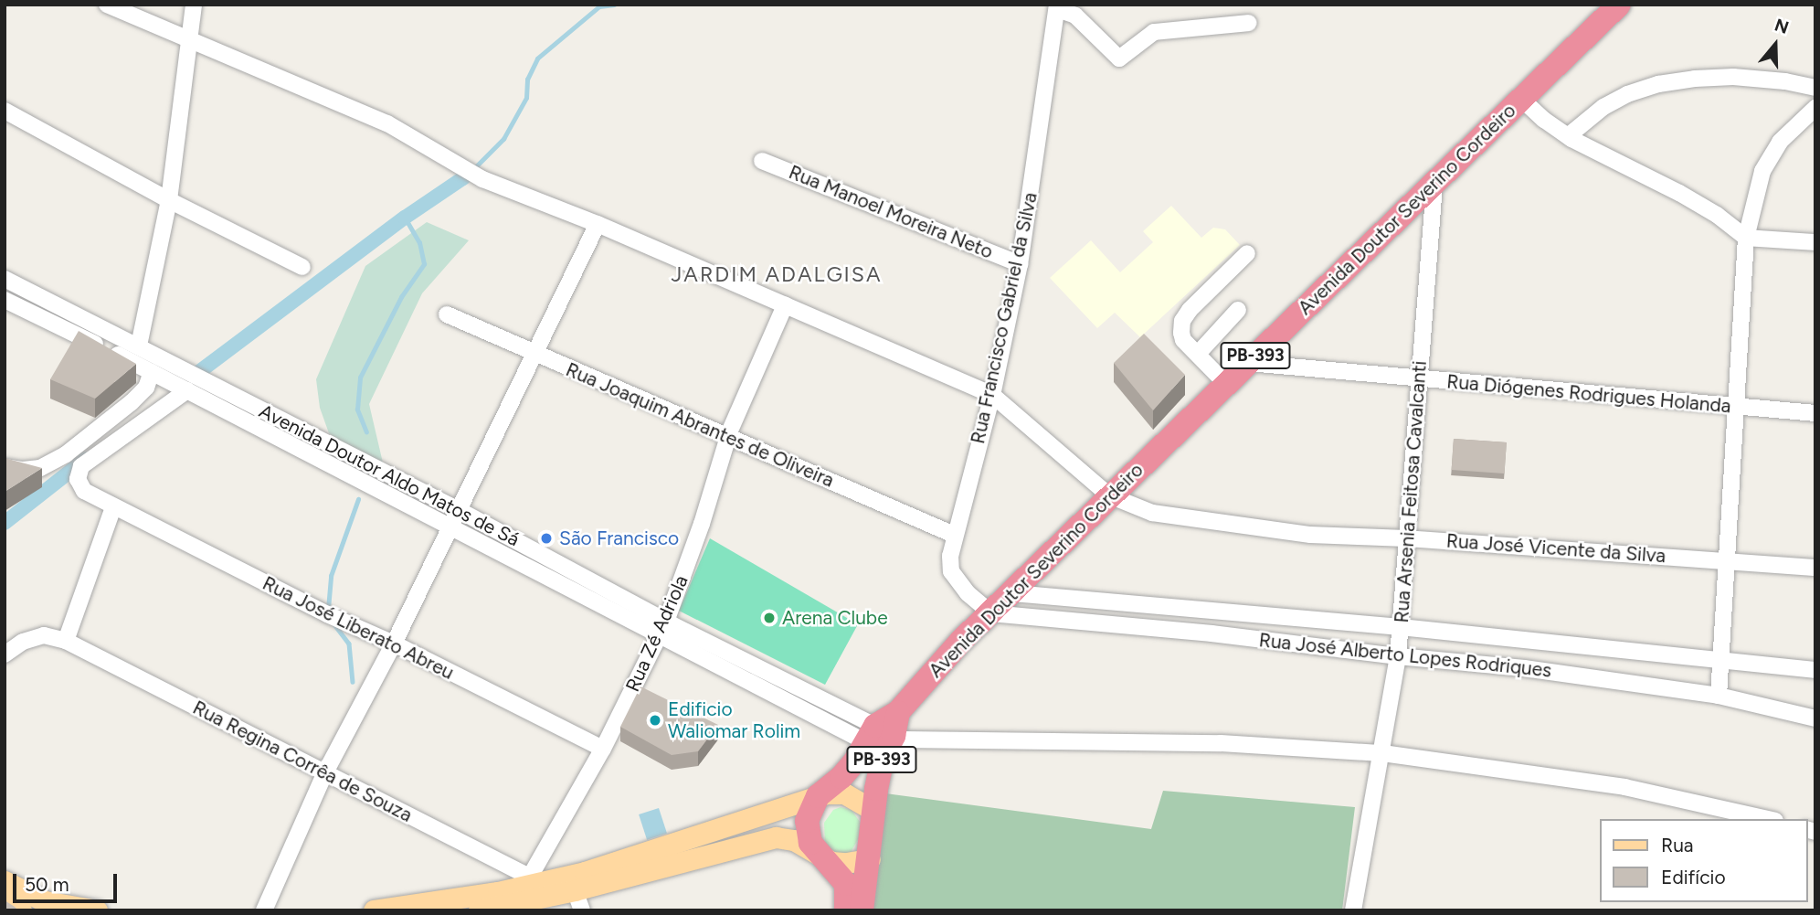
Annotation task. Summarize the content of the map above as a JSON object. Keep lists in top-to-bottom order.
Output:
{
  "streets": {
    "highway": ["Avenida Doutor Severino Cordeiro", "PB-393"],
    "street": [
      "Rua Manoel Moreira Neto",
      "Rua Francisco Gabriel da Silva",
      "Rua Diógenes Rodrigues Holanda",
      "Rua Joaquim Abrantes de Oliveira",
      "Avenida Doutor Aldo Matos de Sá",
      "Rua Arsenia Feitosa Cavalcanti",
      "Rua José Vicente da Silva",
      "Rua José Liberato Abreu",
      "Rua Zé Adriola",
      "Rua José Alberto Lopes Rodriques",
      "Rua Regina Corrêa de Souza"
    ]
  },
  "crossings": [
    ["Avenida Doutor Severino Cordeiro", "Rua Francisco Gabriel da Silva"],
    ["Avenida Doutor Severino Cordeiro", "Rua Diógenes Rodrigues Holanda"],
    ["Avenida Doutor Severino Cordeiro", "Avenida Doutor Aldo Matos de Sá"],
    ["Avenida Doutor Severino Cordeiro", "Rua Arsenia Feitosa Cavalcanti"],
    ["Avenida Doutor Severino Cordeiro", "Rua José Vicente da Silva"],
    ["Avenida Doutor Severino Cordeiro", "Rua José Alberto Lopes Rodriques"],
    ["Rua Manoel Moreira Neto", "Rua Francisco Gabriel da Silva"],
    ["Rua Francisco Gabriel da Silva", "Rua Joaquim Abrantes de Oliveira"],
    ["Rua Francisco Gabriel da Silva", "Rua José Vicente da Silva"],
    ["Rua Francisco Gabriel da Silva", "Rua José Alberto Lopes Rodriques"],
    ["Rua Diógenes Rodrigues Holanda", "Rua Arsenia Feitosa Cavalcanti"],
    ["Rua Joaquim Abrantes de Oliveira", "Rua Zé Adriola"],
    ["Avenida Doutor Aldo Matos de Sá", "Rua José Liberato Abreu"],
    ["Avenida Doutor Aldo Matos de Sá", "Rua Zé Adriola"],
    ["Rua Arsenia Feitosa Cavalcanti", "Rua José Vicente da Silva"],
    ["Rua Arsenia Feitosa Cavalcanti", "Rua José Alberto Lopes Rodriques"],
    ["Rua José Vicente da Silva", "Rua Zé Adriola"],
    ["Rua José Liberato Abreu", "Rua Zé Adriola"],
    ["Rua Zé Adriola", "Rua Regina Corrêa de Souza"]
  ],
  "districts": ["JARDIM ADALGISA"],
  "places": ["São Francisco", "Arena Clube", "Edificio Waliomar Rolim"],
  "legend": ["Rua", "Edifício"],
  "scale_bar": "50 m",
  "north": "top"
}
